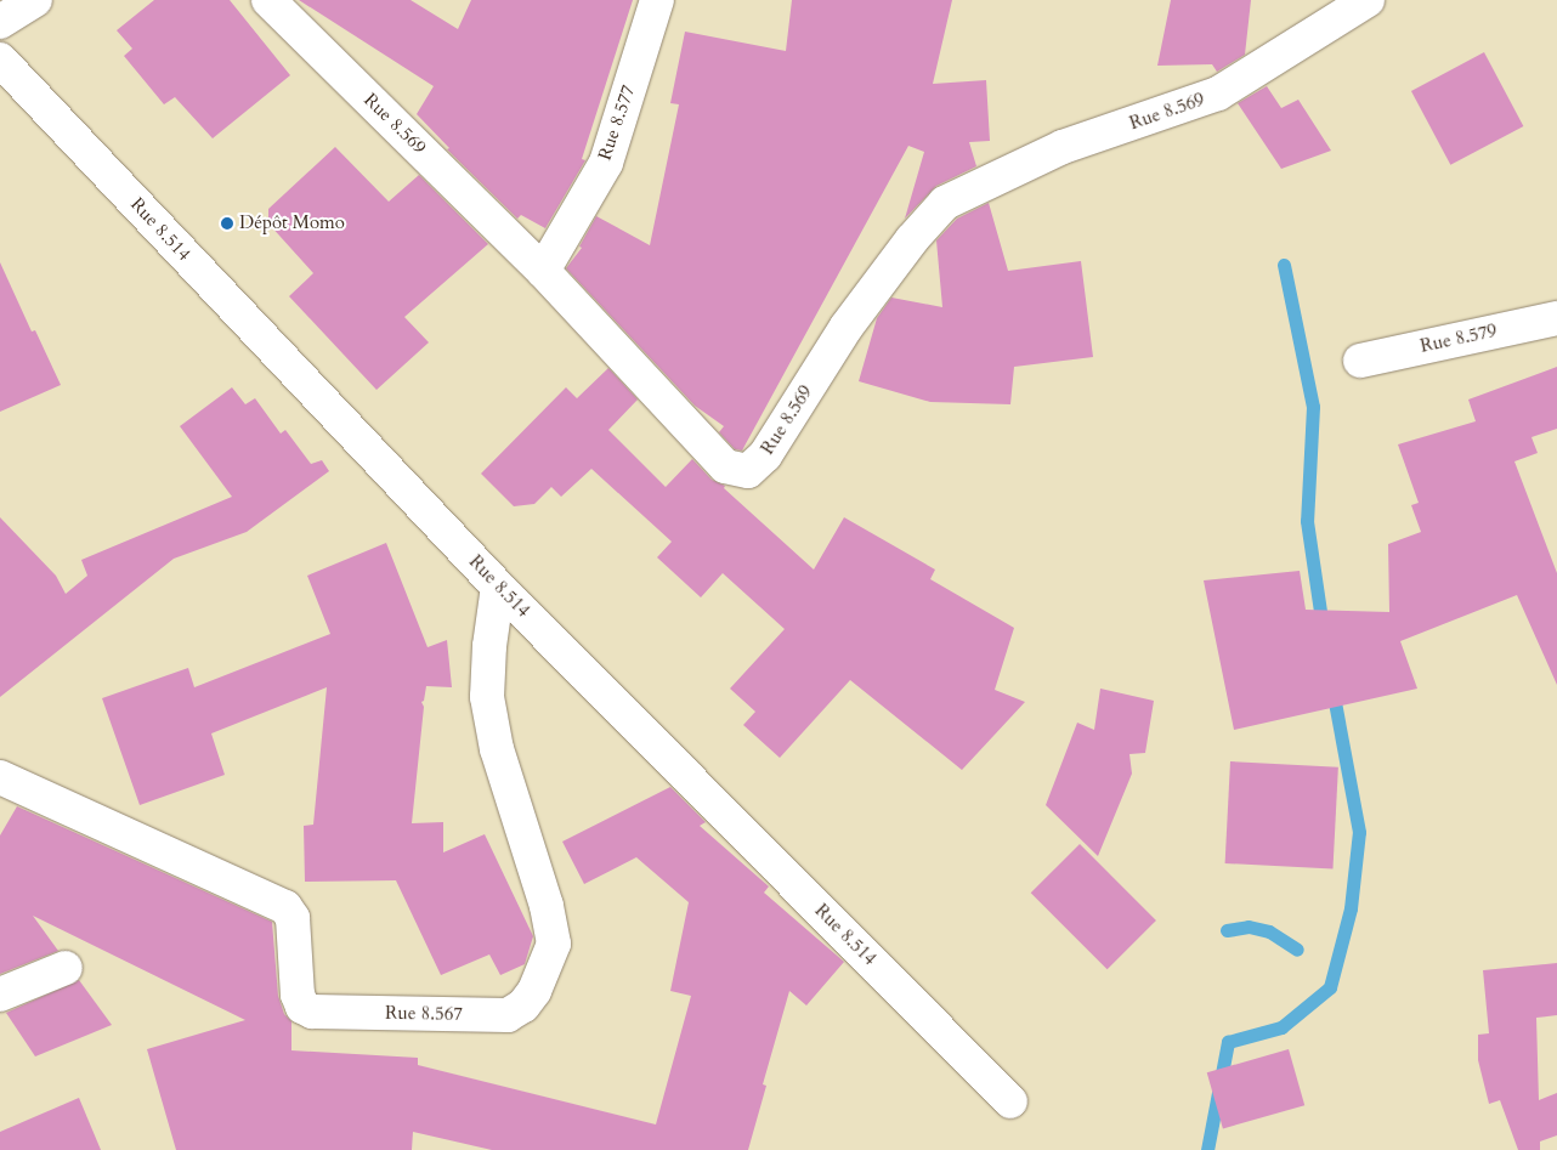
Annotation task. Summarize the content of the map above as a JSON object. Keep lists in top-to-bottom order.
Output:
{
  "streets": {
    "street": [
      "Rue 8.569",
      "Rue 8.577",
      "Rue 8.514",
      "Rue 8.579",
      "Rue 8.567"
    ]
  },
  "crossings": [
    ["Rue 8.569", "Rue 8.577"],
    ["Rue 8.514", "Rue 8.567"]
  ],
  "places": ["Dépôt Momo"]
}
